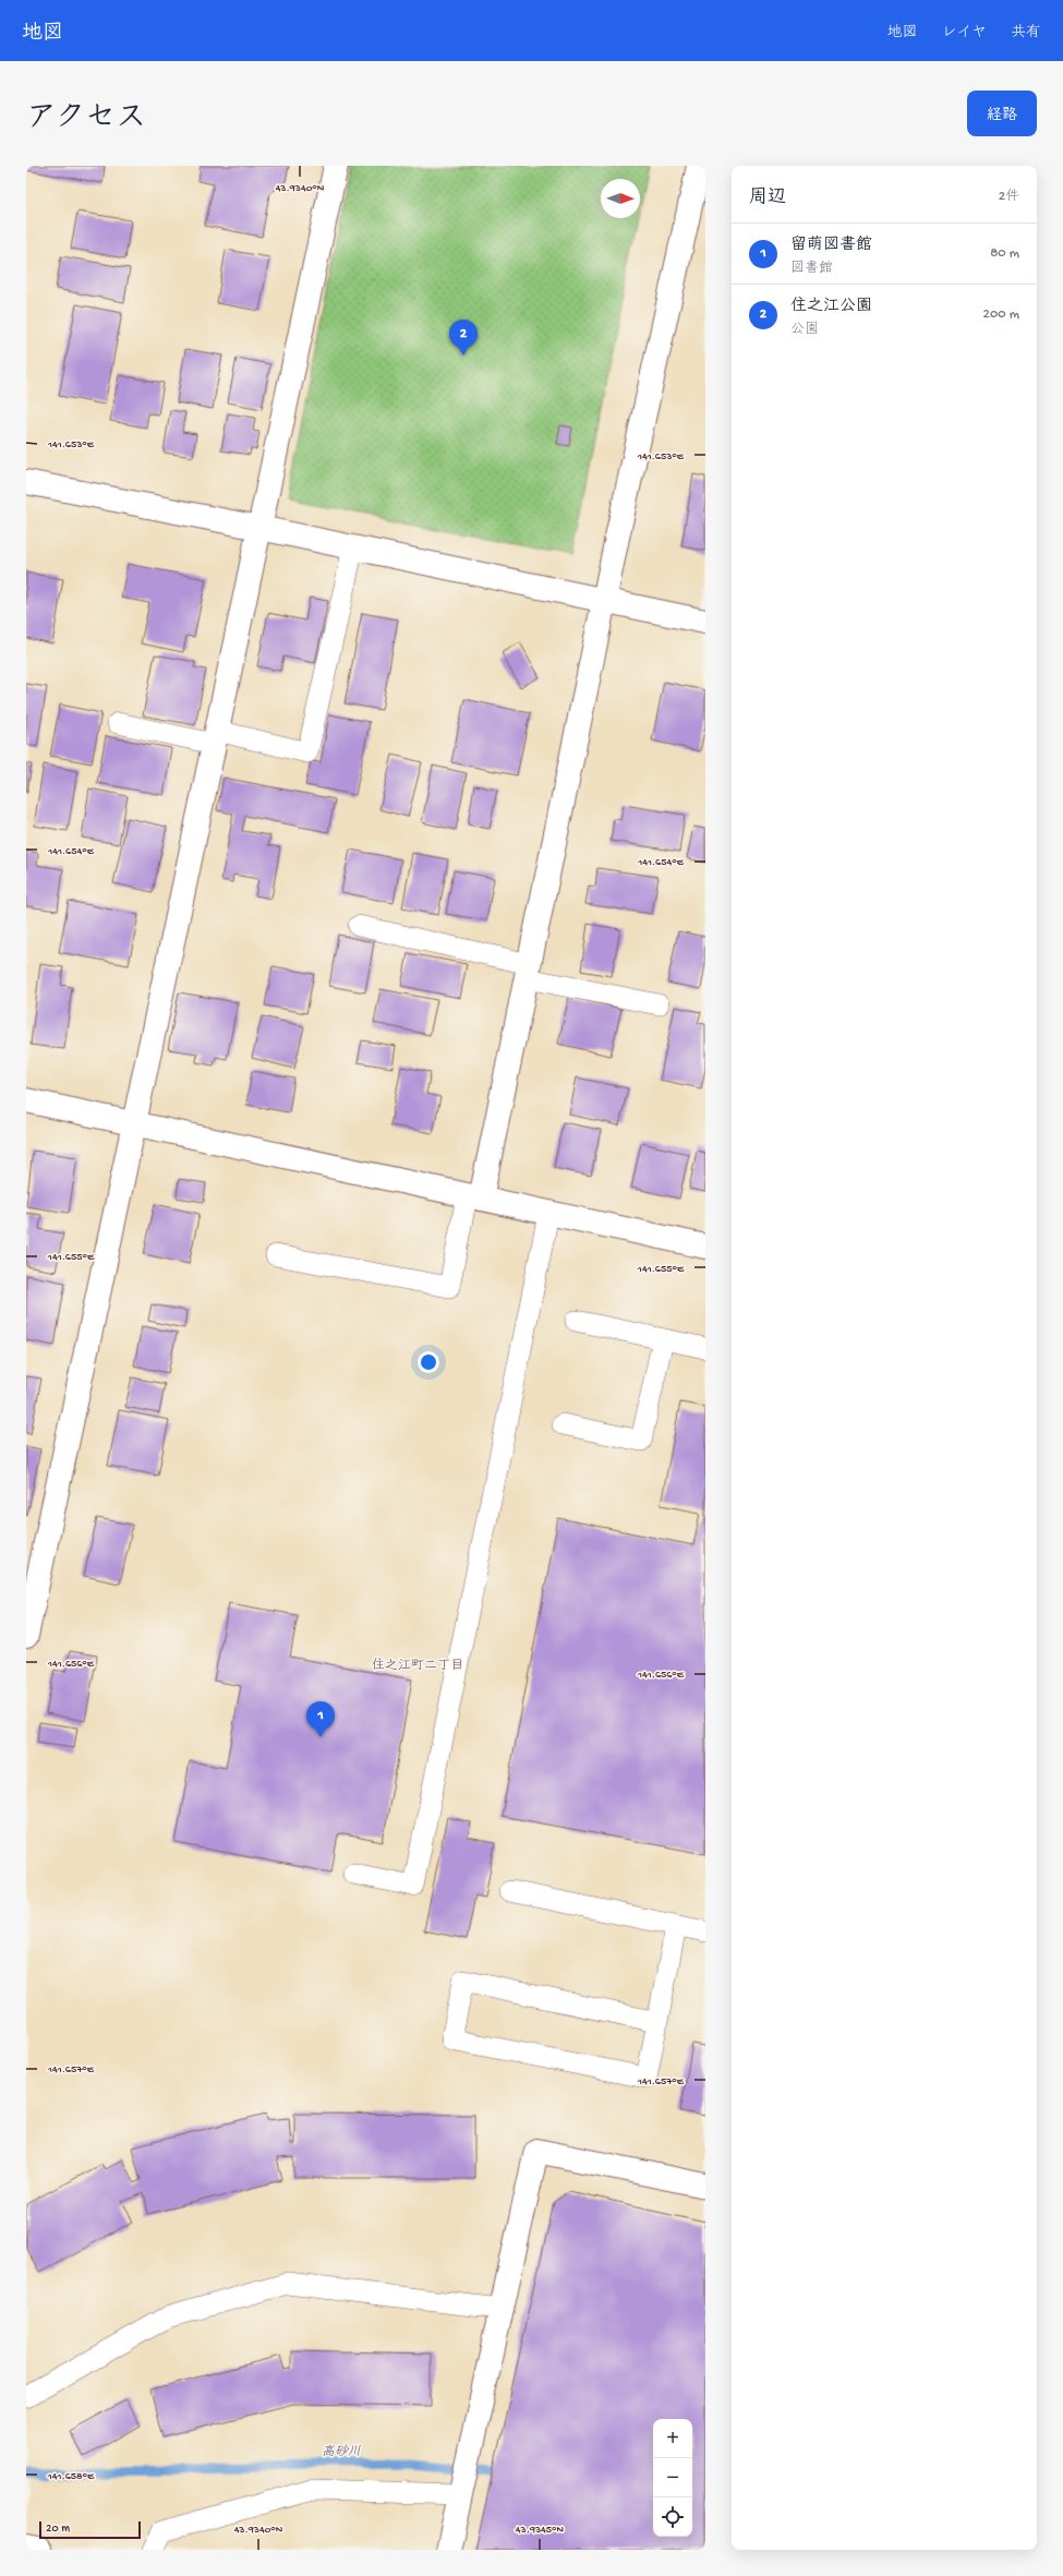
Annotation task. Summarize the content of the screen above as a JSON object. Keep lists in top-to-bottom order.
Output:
{
  "districts": ["住之江町二丁目"],
  "water": ["高砂川"],
  "scale_bar": "20 m",
  "north": "right",
  "page": {
    "header": "地図",
    "nav": ["地図", "レイヤ", "共有"],
    "title": "アクセス",
    "buttons": "経路",
    "heading": ["周辺", "2件"],
    "list": [
      {
        "mark": "1",
        "name": "留萌図書館",
        "note": "図書館",
        "value": "80 m"
      },
      {
        "mark": "2",
        "name": "住之江公園",
        "note": "公園",
        "value": "200 m"
      }
    ],
    "pins": ["2", "1"],
    "map_buttons": ["+", "−"],
    "scale": "20 m"
  },
  "coordinates": [
    "43.9340°N",
    "141.653°E",
    "141.654°E",
    "141.655°E",
    "141.656°E",
    "141.657°E",
    "141.658°E",
    "43.9345°N"
  ]
}
